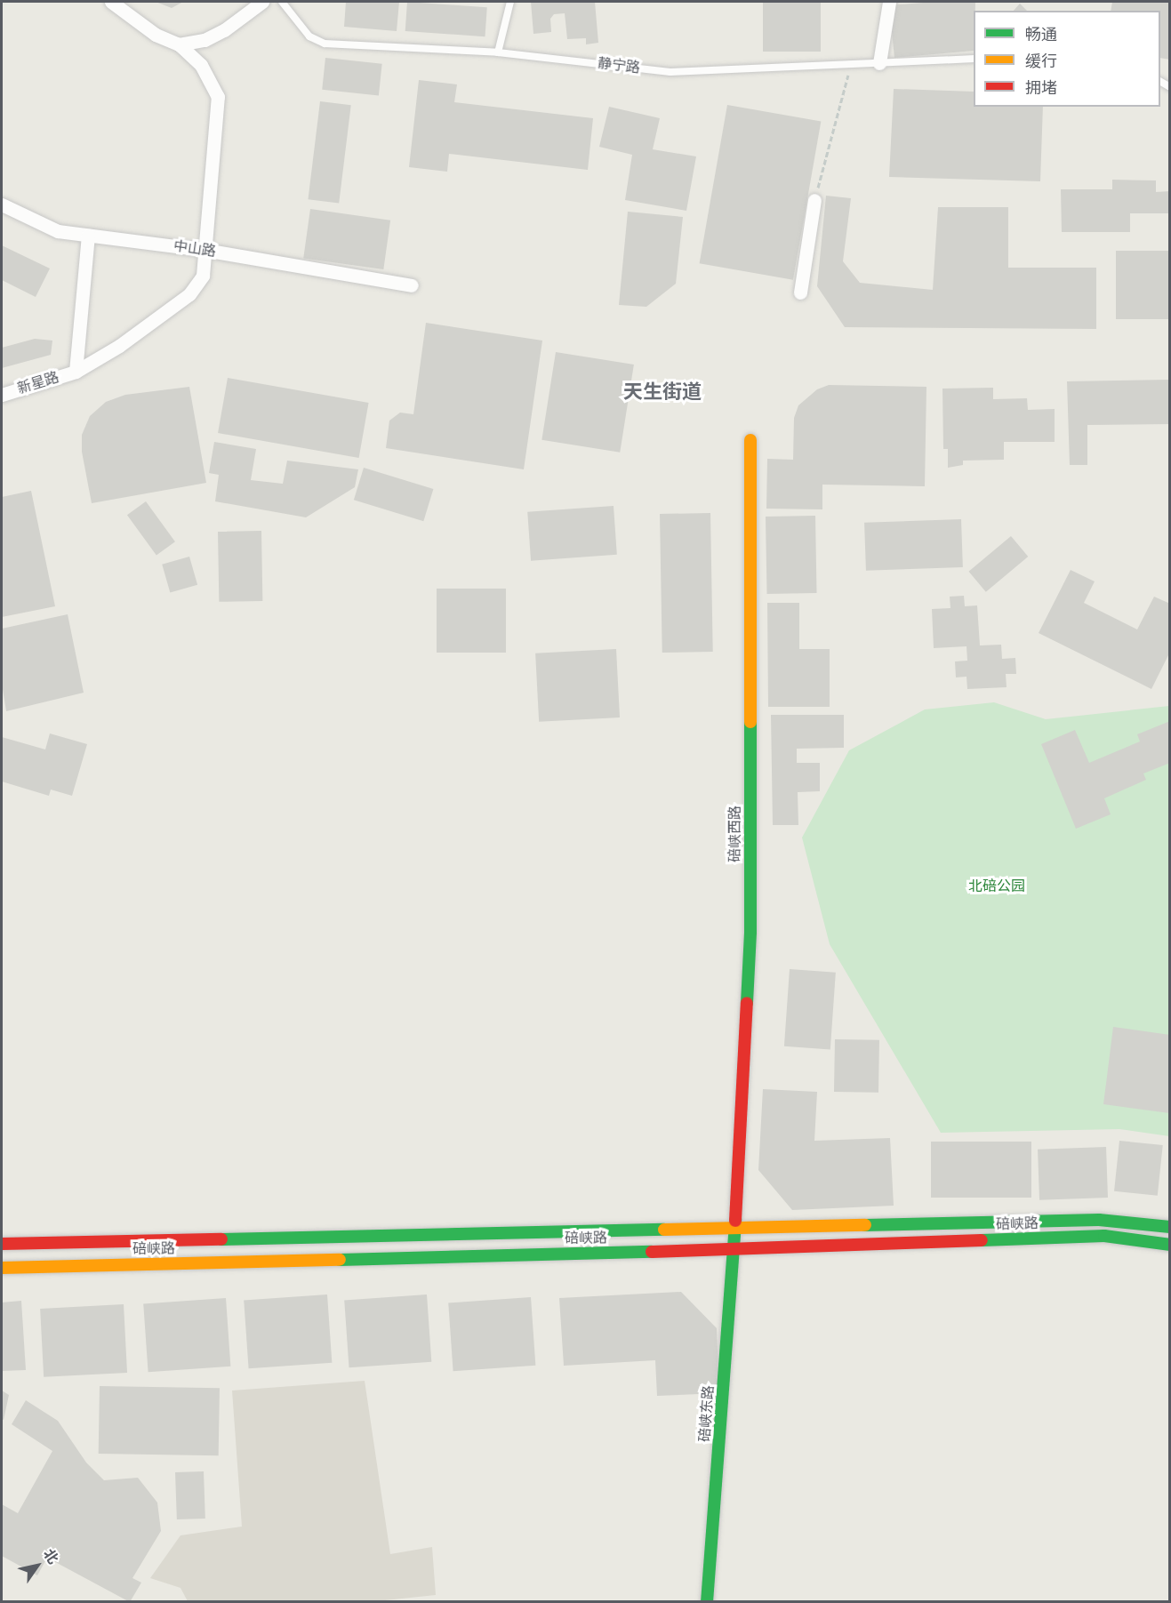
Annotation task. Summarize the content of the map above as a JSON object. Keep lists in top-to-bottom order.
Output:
{
  "streets": {
    "main road": ["碚峡西路", "碚峡路", "碚峡东路"],
    "street": ["中山路", "新星路"],
    "lane": ["静宁路"]
  },
  "crossings": [
    ["中山路", "新星路"],
    ["碚峡西路", "碚峡路"],
    ["碚峡西路", "碚峡东路"],
    ["碚峡路", "碚峡东路"]
  ],
  "districts": ["天生街道"],
  "parks": ["北碚公园"],
  "legend": ["畅通", "缓行", "拥堵"],
  "north": "top right"
}
